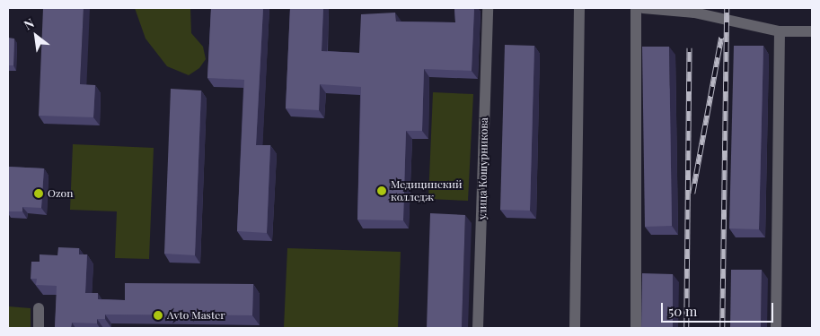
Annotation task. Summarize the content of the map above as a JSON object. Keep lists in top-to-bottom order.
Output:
{
  "streets": {
    "street": ["улица Кошурникова"]
  },
  "places": ["Медицинский колледж", "Ozon", "Avto Master"],
  "scale_bar": "50 m",
  "north": "top left"
}
